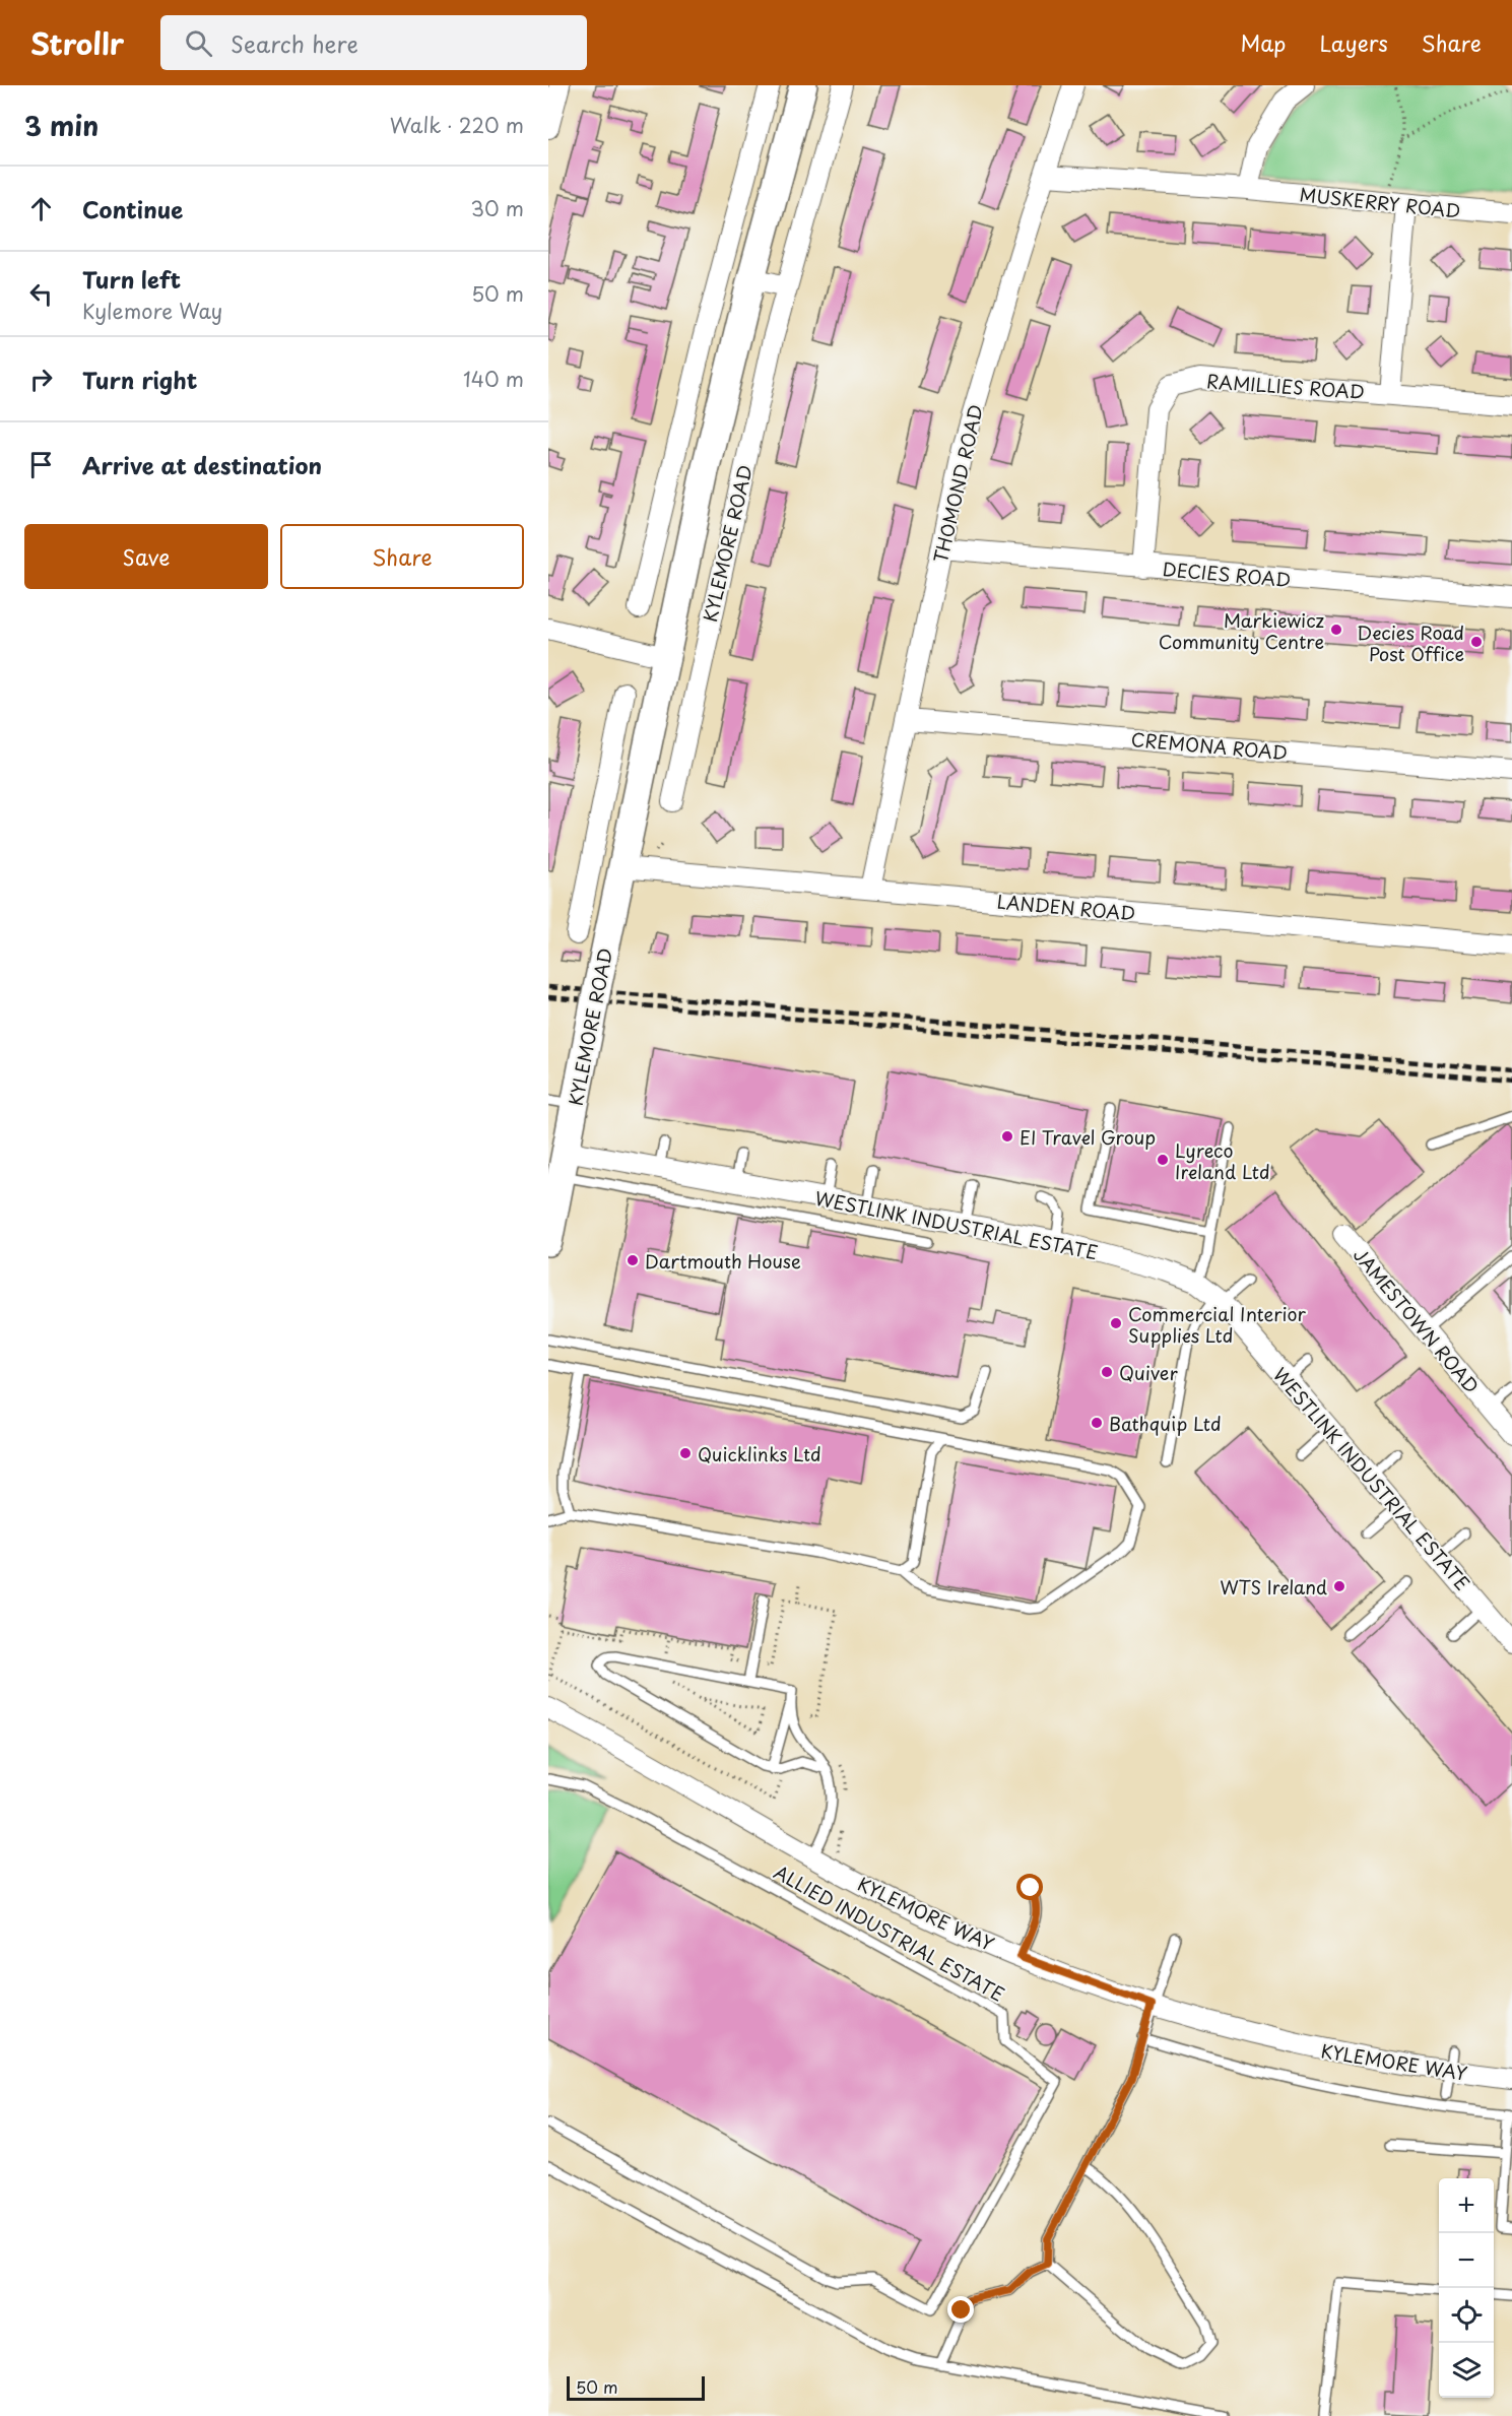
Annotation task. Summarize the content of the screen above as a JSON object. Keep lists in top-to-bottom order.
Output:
{
  "streets": {
    "main road": ["KYLEMORE ROAD"],
    "street": [
      "MUSKERRY ROAD",
      "RAMILLIES ROAD",
      "THOMOND ROAD",
      "DECIES ROAD",
      "CREMONA ROAD",
      "LANDEN ROAD",
      "WESTLINK INDUSTRIAL ESTATE",
      "JAMESTOWN ROAD",
      "KYLEMORE WAY"
    ],
    "lane": ["ALLIED INDUSTRIAL ESTATE"]
  },
  "crossings": [
    ["MUSKERRY ROAD", "THOMOND ROAD"],
    ["RAMILLIES ROAD", "DECIES ROAD"],
    ["THOMOND ROAD", "DECIES ROAD"],
    ["THOMOND ROAD", "CREMONA ROAD"],
    ["THOMOND ROAD", "LANDEN ROAD"],
    ["KYLEMORE ROAD", "LANDEN ROAD"],
    ["KYLEMORE ROAD", "WESTLINK INDUSTRIAL ESTATE"]
  ],
  "places": [
    "Markiewicz Community Centre",
    "Decies Road Post Office",
    "EI Travel Group",
    "Lyreco Ireland Ltd",
    "Dartmouth House",
    "Commercial Interior Supplies Ltd",
    "Quiver",
    "Bathquip Ltd",
    "Quicklinks Ltd",
    "WTS Ireland"
  ],
  "scale_bar": "50 m",
  "page": {
    "header": "Strollr",
    "search": "Search here",
    "nav": ["Map", "Layers", "Share"],
    "heading": ["3 min", "Walk · 220 m"],
    "list": [
      ["Continue", "30 m"],
      ["Turn left", "Kylemore Way", "50 m"],
      ["Turn right", "140 m"],
      "Arrive at destination"
    ],
    "buttons": ["Save", "Share"],
    "map_buttons": ["+", "−"],
    "scale": "50 m"
  }
}
